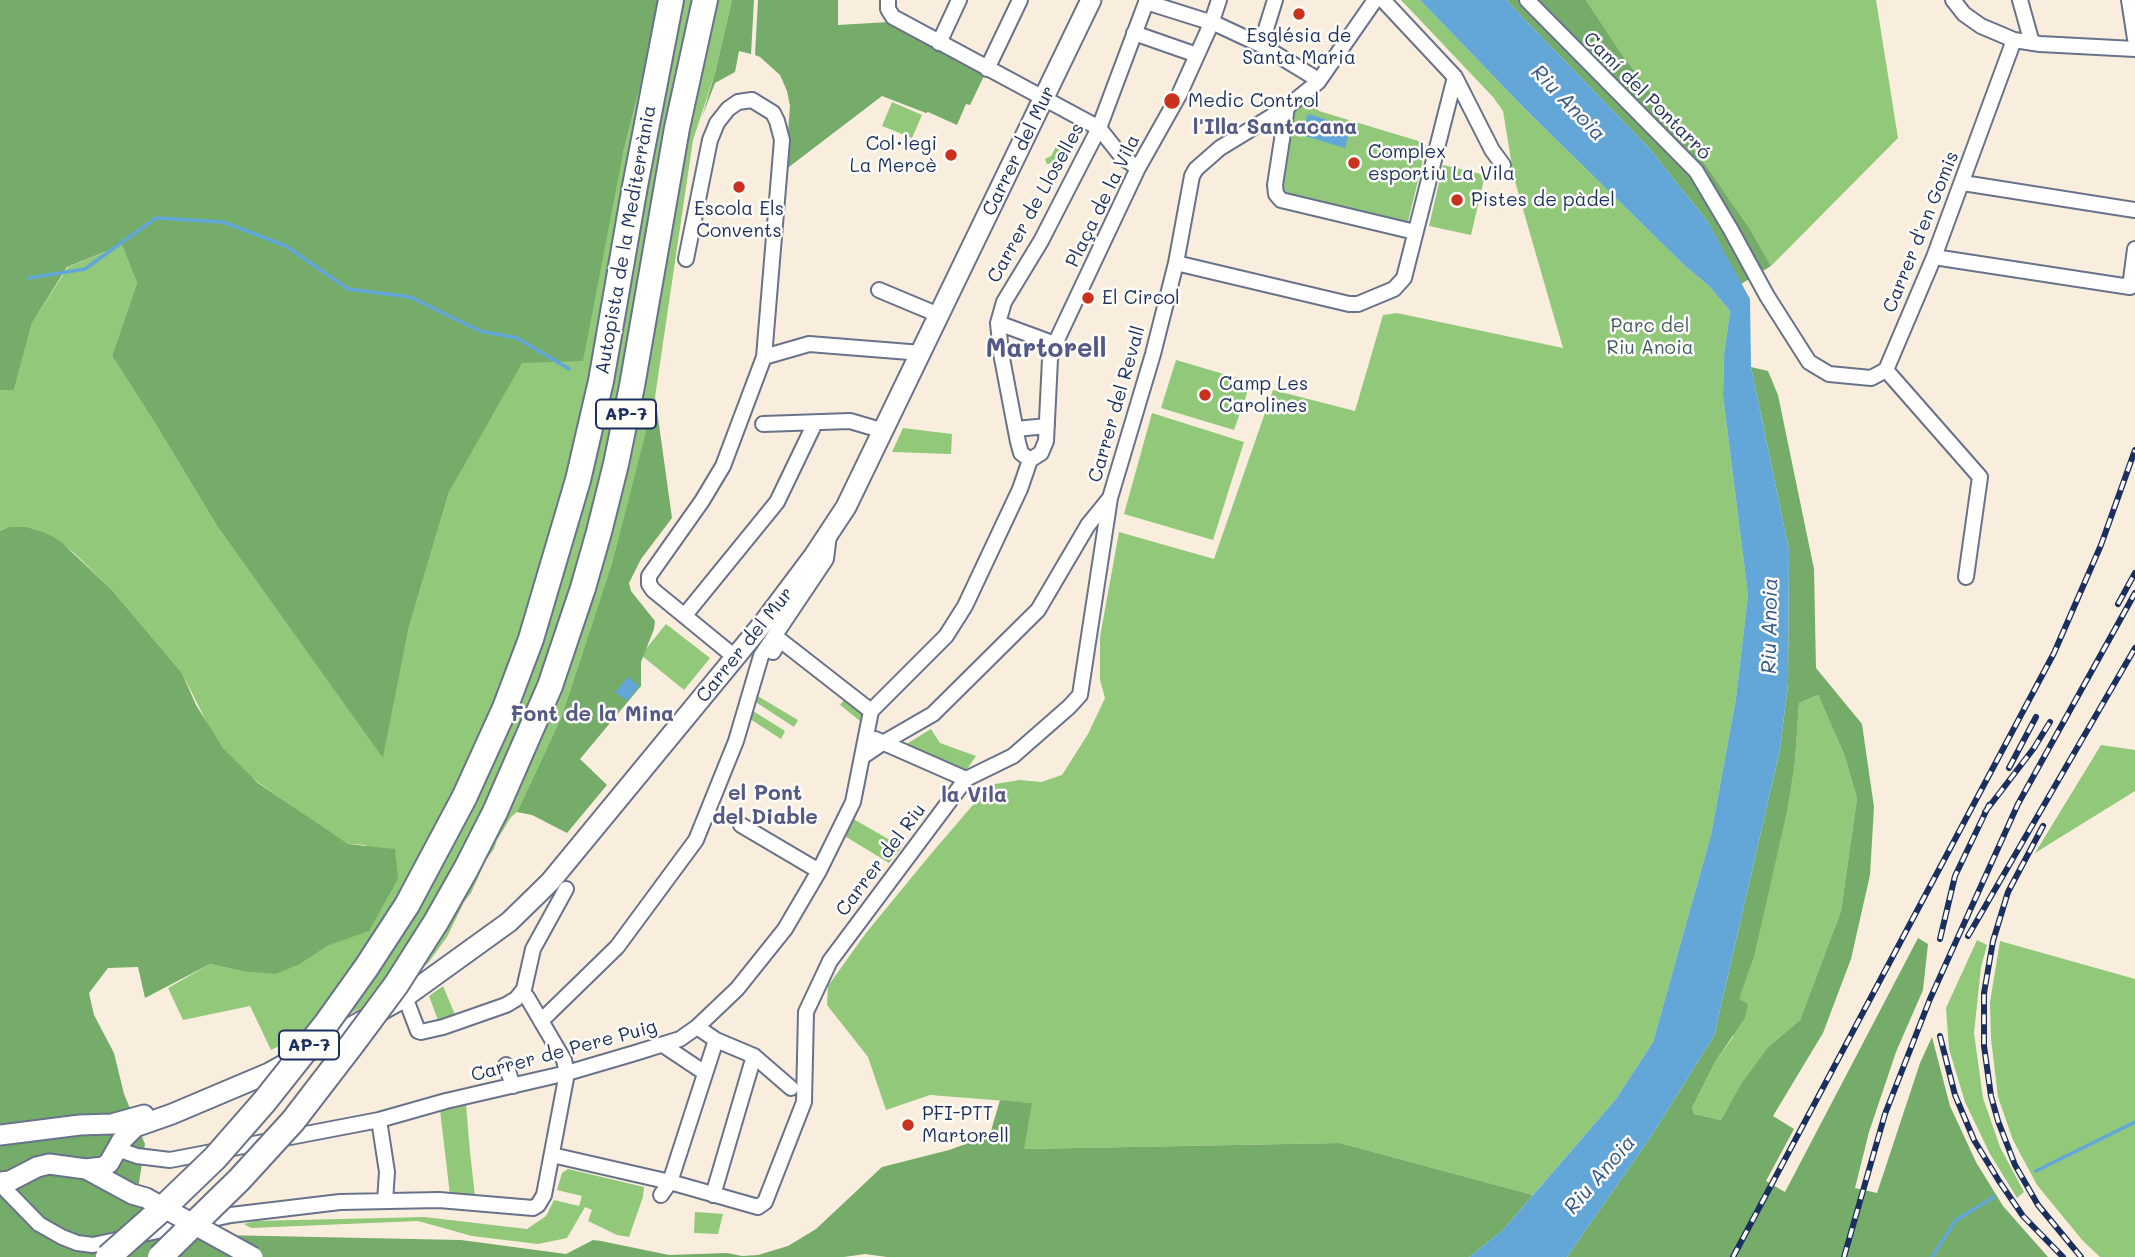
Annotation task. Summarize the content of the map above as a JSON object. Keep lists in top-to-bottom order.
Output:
{
  "streets": {
    "highway": ["Autopista de la Mediterrània", "AP-7"],
    "main road": ["Carrer del Mur"],
    "street": [
      "Camí del Pontarró",
      "Plaça de la Vila",
      "Carrer de Lloselles",
      "Carrer d'en Gomis",
      "Carrer del Revall",
      "Carrer del Riu",
      "Carrer de Pere Puig"
    ]
  },
  "crossings": [
    ["Camí del Pontarró", "Carrer d'en Gomis"],
    ["Carrer del Mur", "Carrer de Pere Puig"],
    ["Plaça de la Vila", "Carrer de Lloselles"],
    ["Plaça de la Vila", "Carrer de Pere Puig"],
    ["Carrer del Revall", "Carrer del Riu"],
    ["Carrer del Revall", "Carrer de Pere Puig"]
  ],
  "districts": [
    "l'Illa Santacana",
    "Martorell",
    "Font de la Mina",
    "el Pont del Diable",
    "la Vila"
  ],
  "water": ["Riu Anoia"],
  "parks": ["Parc del Riu Anoia"],
  "places": [
    "Església de Santa Maria",
    "Medic Control",
    "Col·legi La Mercè",
    "Complex esportiu La Vila",
    "Escola Els Convents",
    "Pistes de pàdel",
    "El Circol",
    "Camp Les Carolines",
    "PFI-PTT Martorell"
  ]
}
